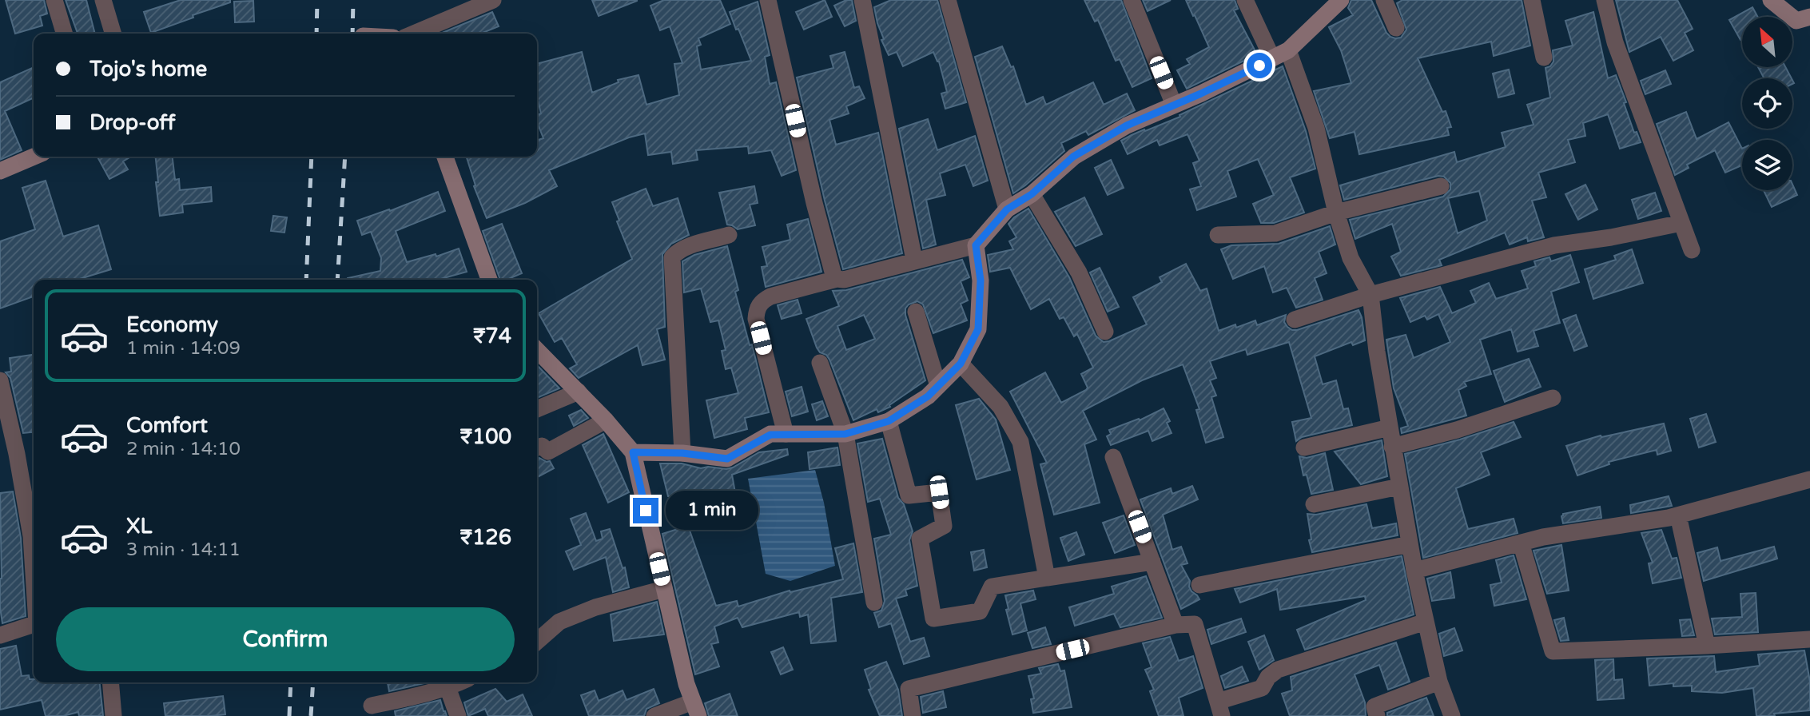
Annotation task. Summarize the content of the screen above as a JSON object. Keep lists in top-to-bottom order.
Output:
{
  "north": "top left",
  "page": {
    "banner": ["Tojo's home", "Drop-off"],
    "list": [
      {
        "name": "Economy",
        "note": "1 min · 14:09",
        "value": "₹74"
      },
      {
        "name": "Comfort",
        "note": "2 min · 14:10",
        "value": "₹100"
      },
      {
        "name": "XL",
        "note": "3 min · 14:11",
        "value": "₹126"
      }
    ],
    "bubble": "1 min",
    "buttons": "Confirm"
  }
}
